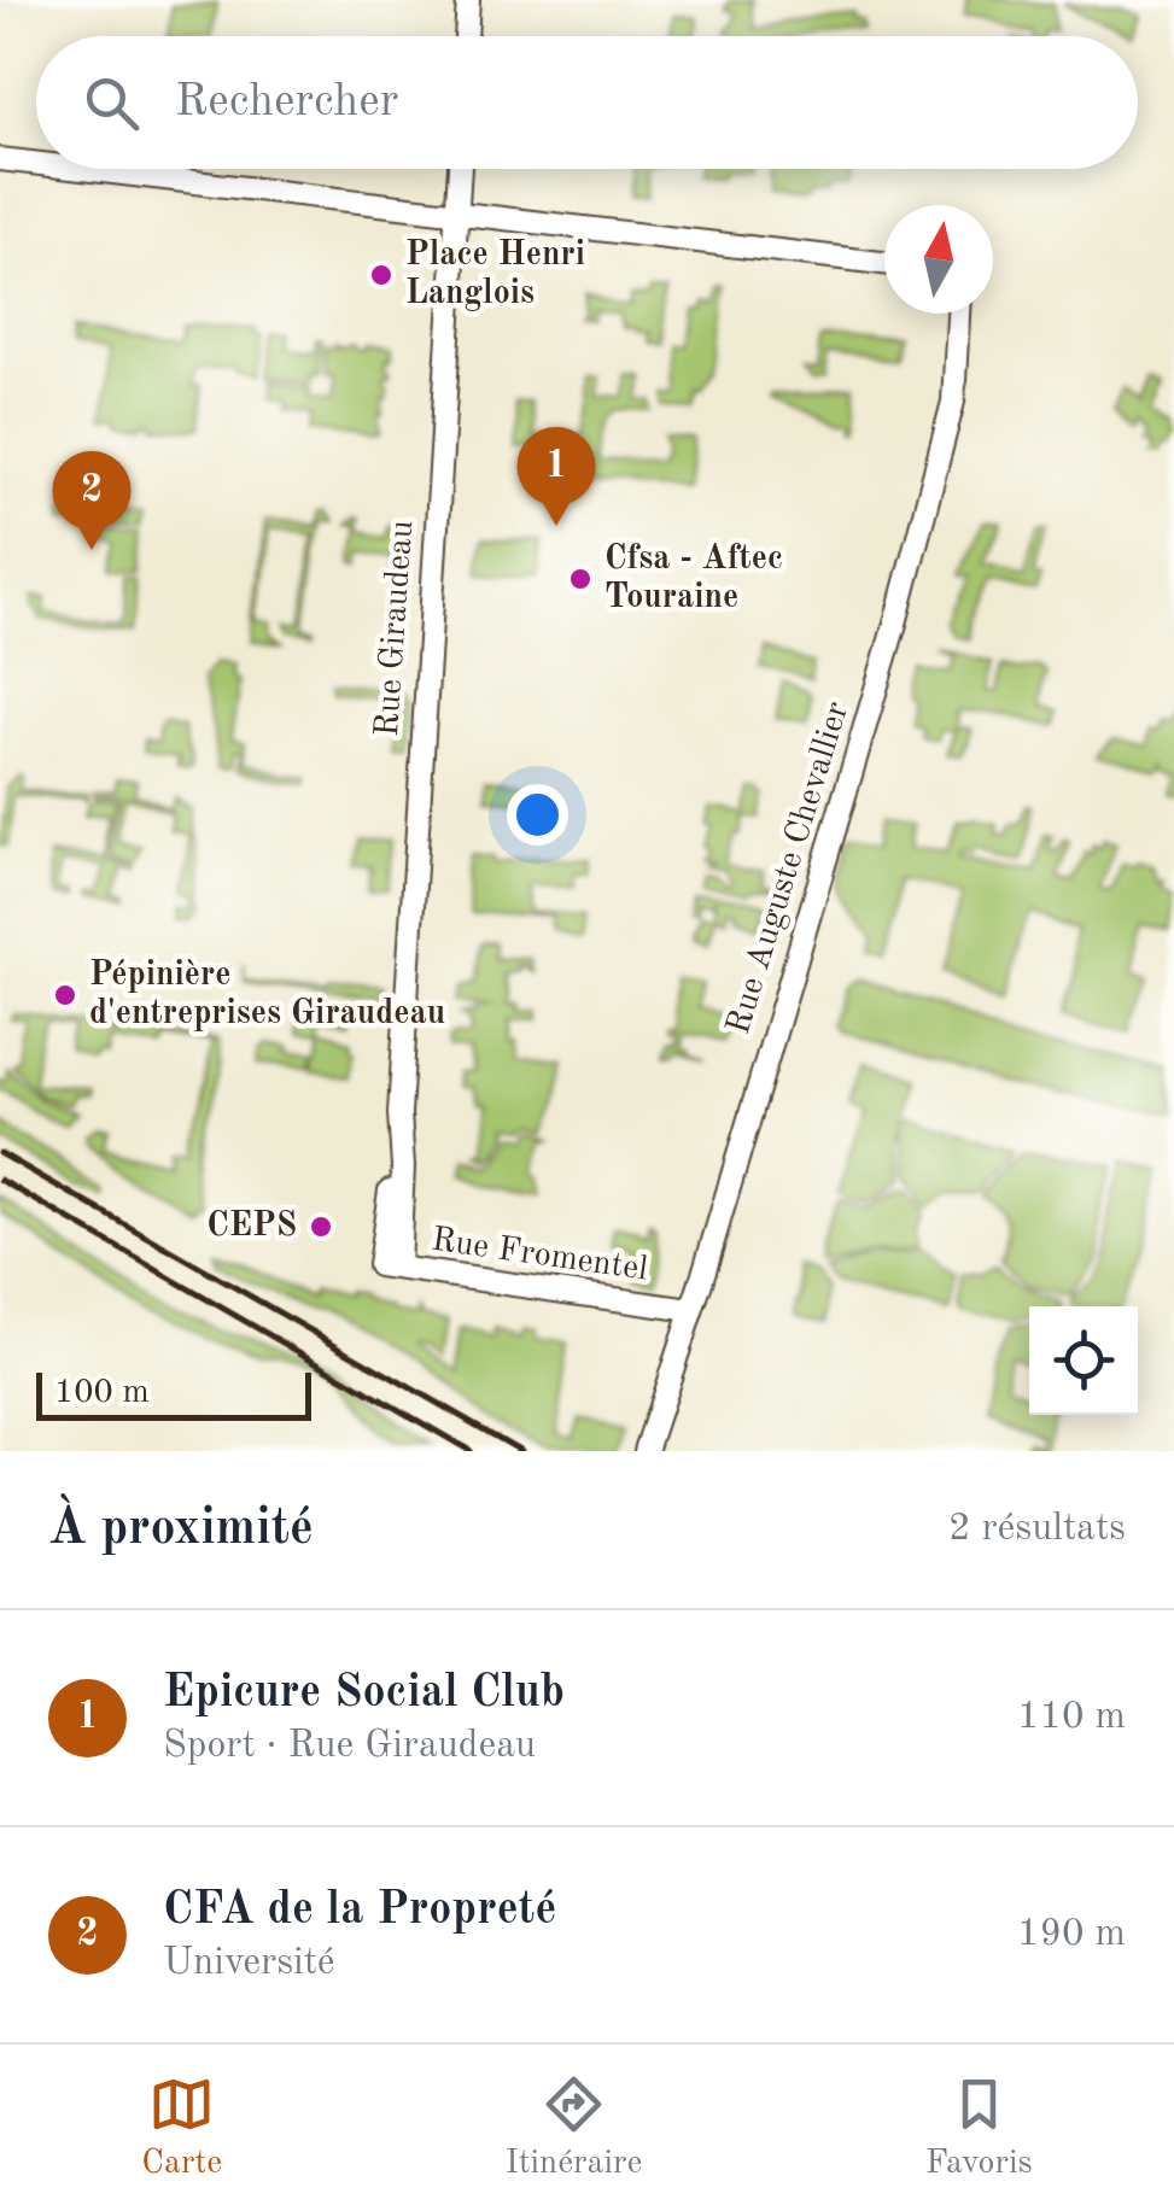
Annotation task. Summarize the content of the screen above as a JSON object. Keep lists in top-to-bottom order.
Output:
{
  "streets": {
    "street": ["Rue Giraudeau", "Rue Auguste Chevallier", "Rue Fromentel"]
  },
  "crossings": [
    ["Rue Giraudeau", "Rue Fromentel"],
    ["Rue Auguste Chevallier", "Rue Fromentel"]
  ],
  "places": [
    "Place Henri Langlois",
    "Cfsa - Aftec Touraine",
    "Pépinière d'entreprises Giraudeau",
    "CEPS"
  ],
  "scale_bar": "100 m",
  "north": "top",
  "page": {
    "search": "Rechercher",
    "pins": ["1", "2"],
    "scale": "100 m",
    "heading": ["À proximité", "2 résultats"],
    "list": [
      {
        "mark": "1",
        "name": "Epicure Social Club",
        "note": "Sport · Rue Giraudeau",
        "value": "110 m"
      },
      {
        "mark": "2",
        "name": "CFA de la Propreté",
        "note": "Université",
        "value": "190 m"
      }
    ],
    "nav": ["Carte", "Itinéraire", "Favoris"]
  }
}
